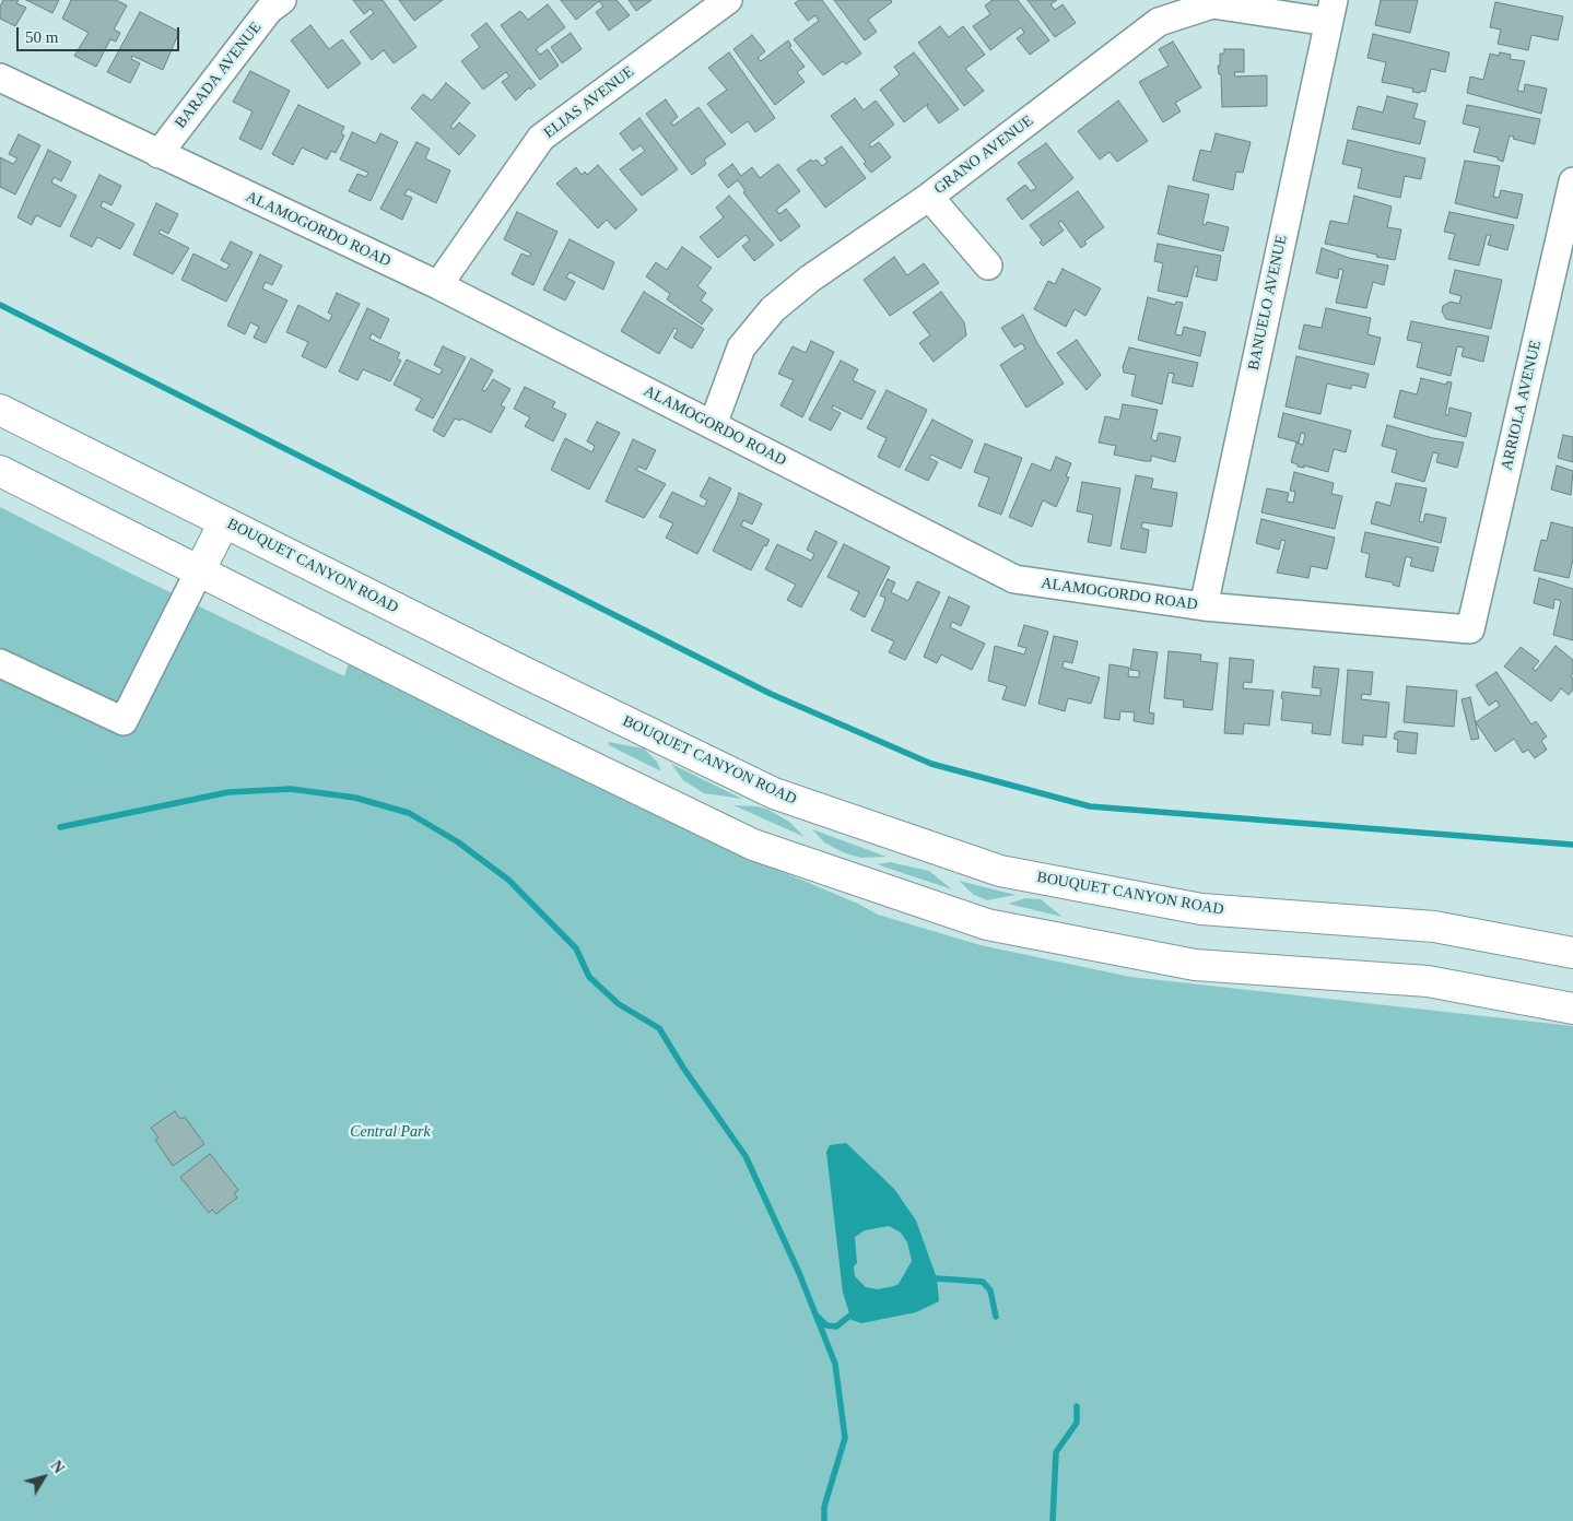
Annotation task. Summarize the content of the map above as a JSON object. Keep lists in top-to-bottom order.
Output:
{
  "streets": {
    "main road": ["BOUQUET CANYON ROAD"],
    "street": [
      "BARADA AVENUE",
      "ELIAS AVENUE",
      "GRANO AVENUE",
      "ALAMOGORDO ROAD",
      "BANUELO AVENUE",
      "ARRIOLA AVENUE"
    ]
  },
  "crossings": [
    ["BARADA AVENUE", "ALAMOGORDO ROAD"],
    ["ELIAS AVENUE", "ALAMOGORDO ROAD"],
    ["GRANO AVENUE", "ALAMOGORDO ROAD"],
    ["GRANO AVENUE", "BANUELO AVENUE"],
    ["ALAMOGORDO ROAD", "BANUELO AVENUE"],
    ["ALAMOGORDO ROAD", "ARRIOLA AVENUE"]
  ],
  "parks": ["Central Park"],
  "scale_bar": "50 m",
  "north": "top right"
}
